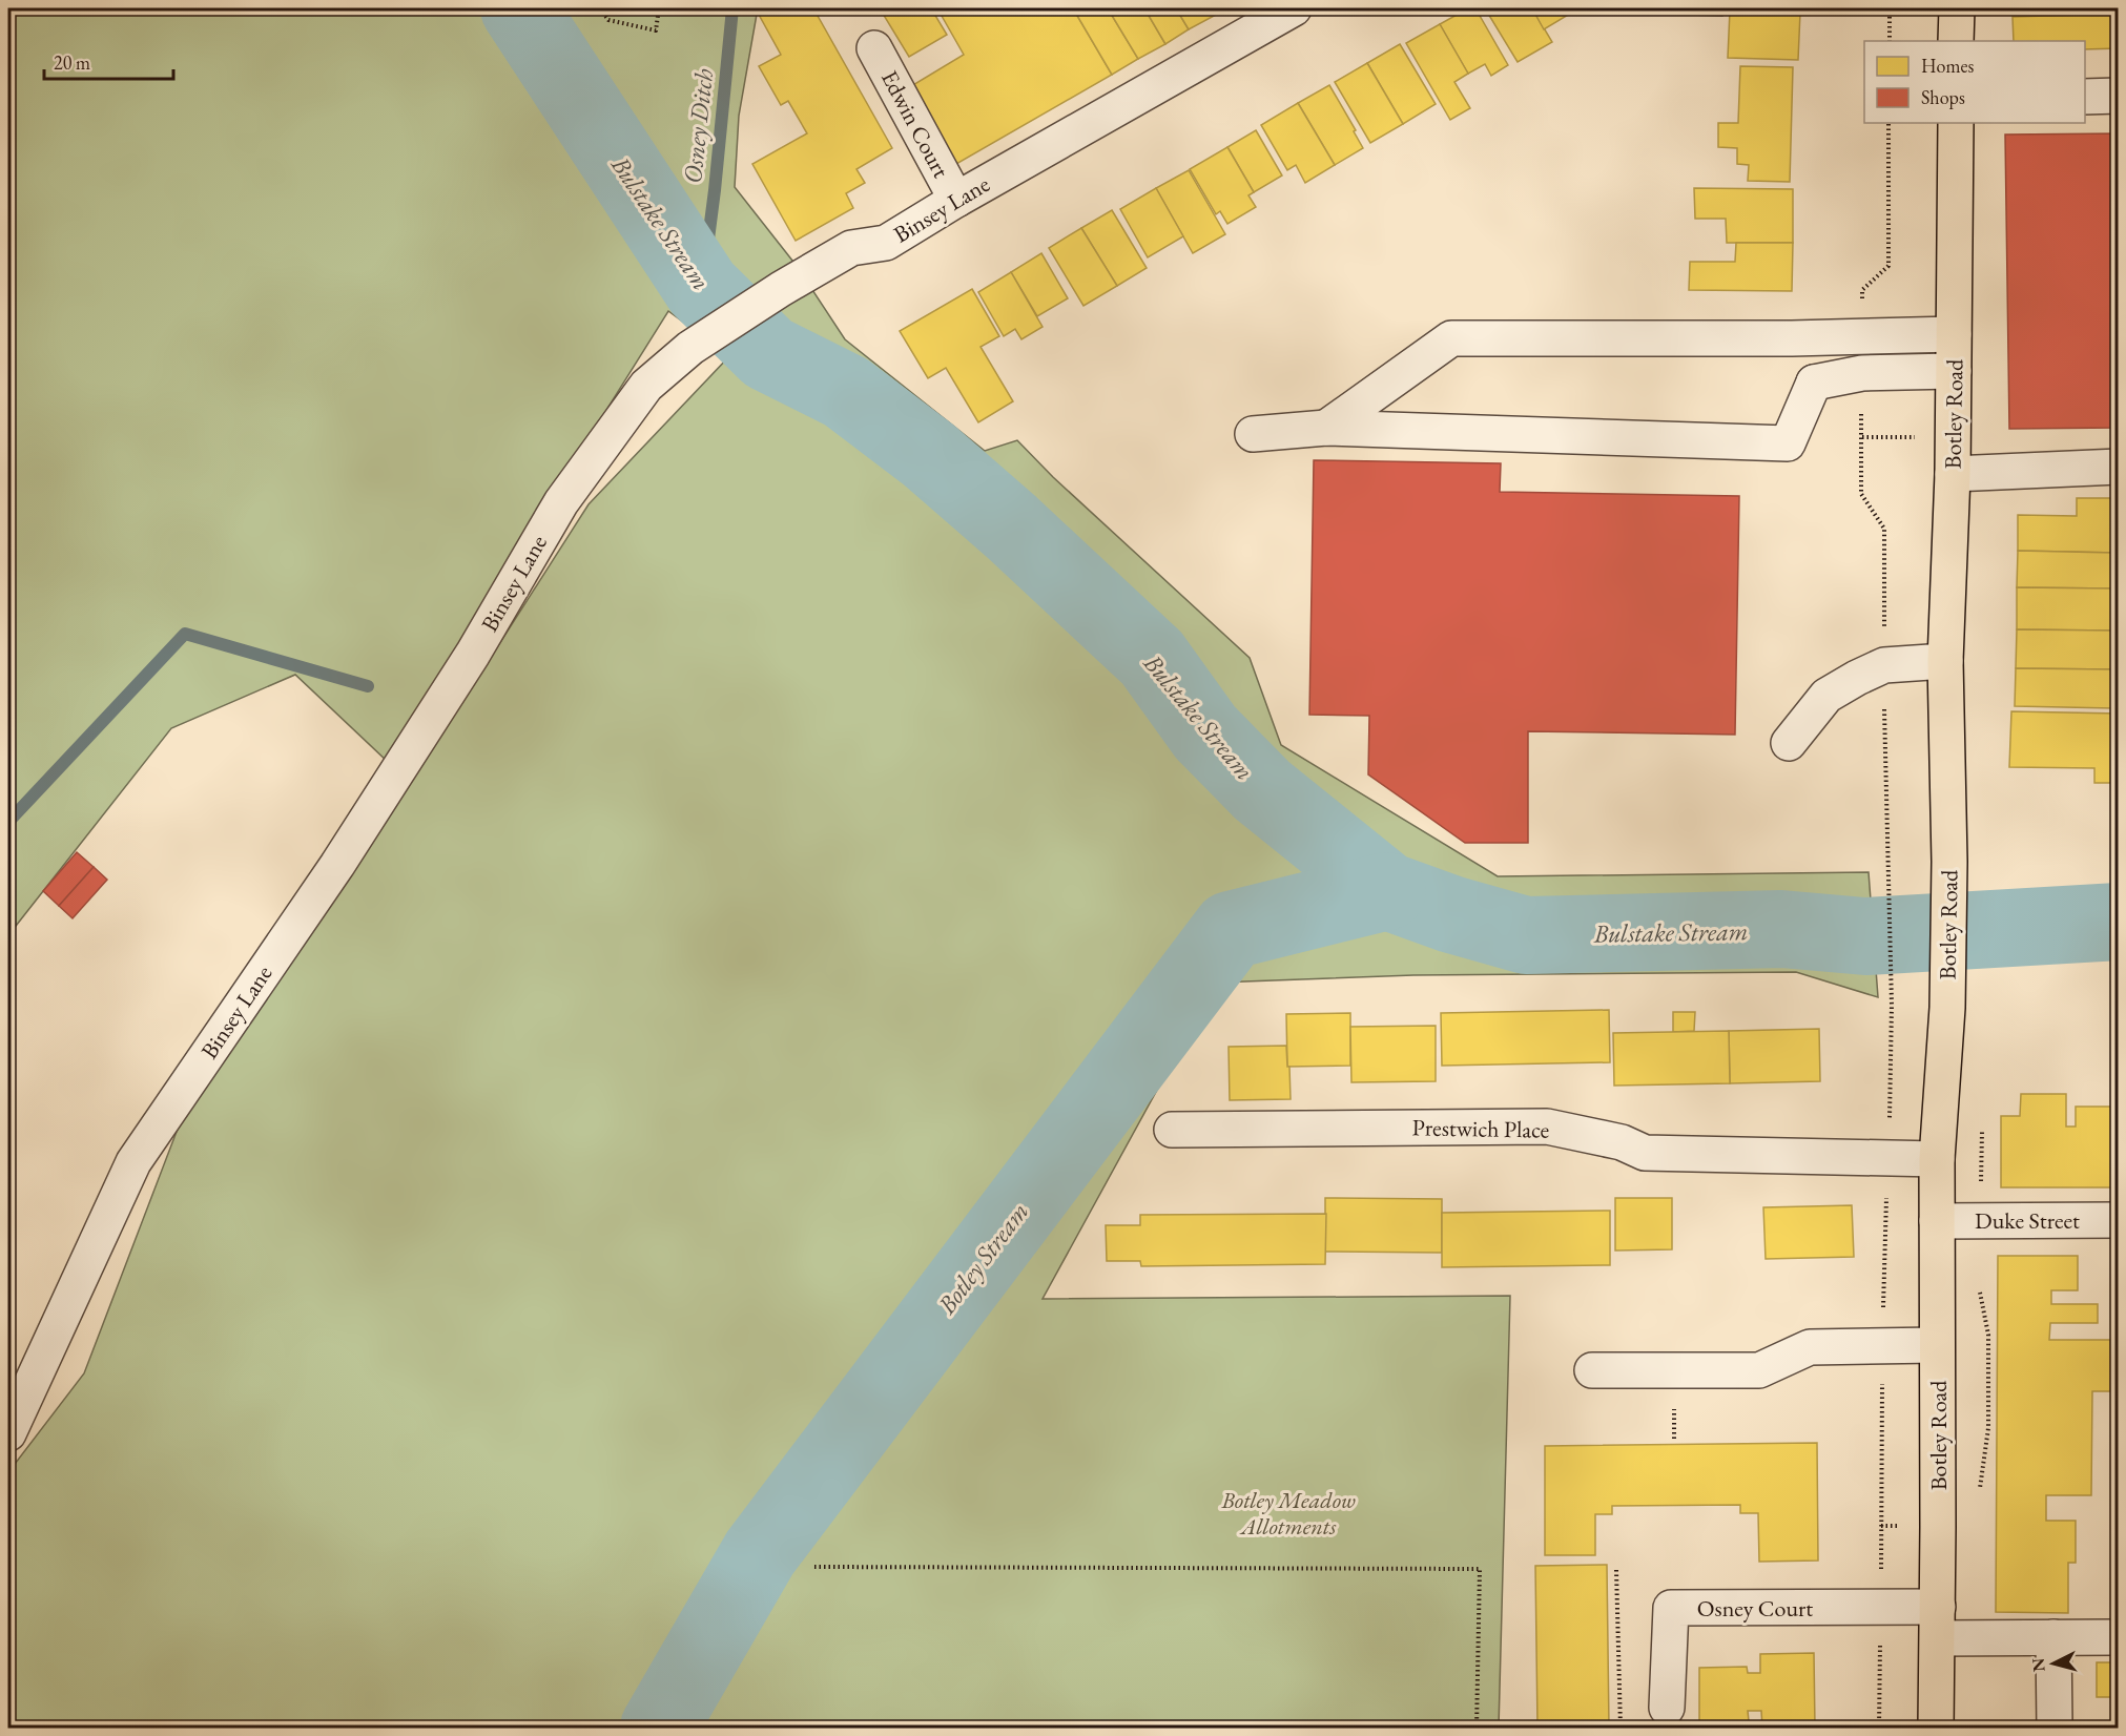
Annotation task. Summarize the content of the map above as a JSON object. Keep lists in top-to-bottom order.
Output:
{
  "streets": {
    "main road": ["Botley Road"],
    "street": [
      "Edwin Court",
      "Binsey Lane",
      "Prestwich Place",
      "Duke Street",
      "Osney Court"
    ]
  },
  "crossings": [
    ["Edwin Court", "Binsey Lane"],
    ["Botley Road", "Prestwich Place"],
    ["Botley Road", "Duke Street"],
    ["Botley Road", "Osney Court"]
  ],
  "water": ["Osney Ditch", "Bulstake Stream", "Botley Stream"],
  "parks": ["Botley Meadow Allotments"],
  "legend": ["Homes", "Shops"],
  "scale_bar": "20 m",
  "north": "left"
}
